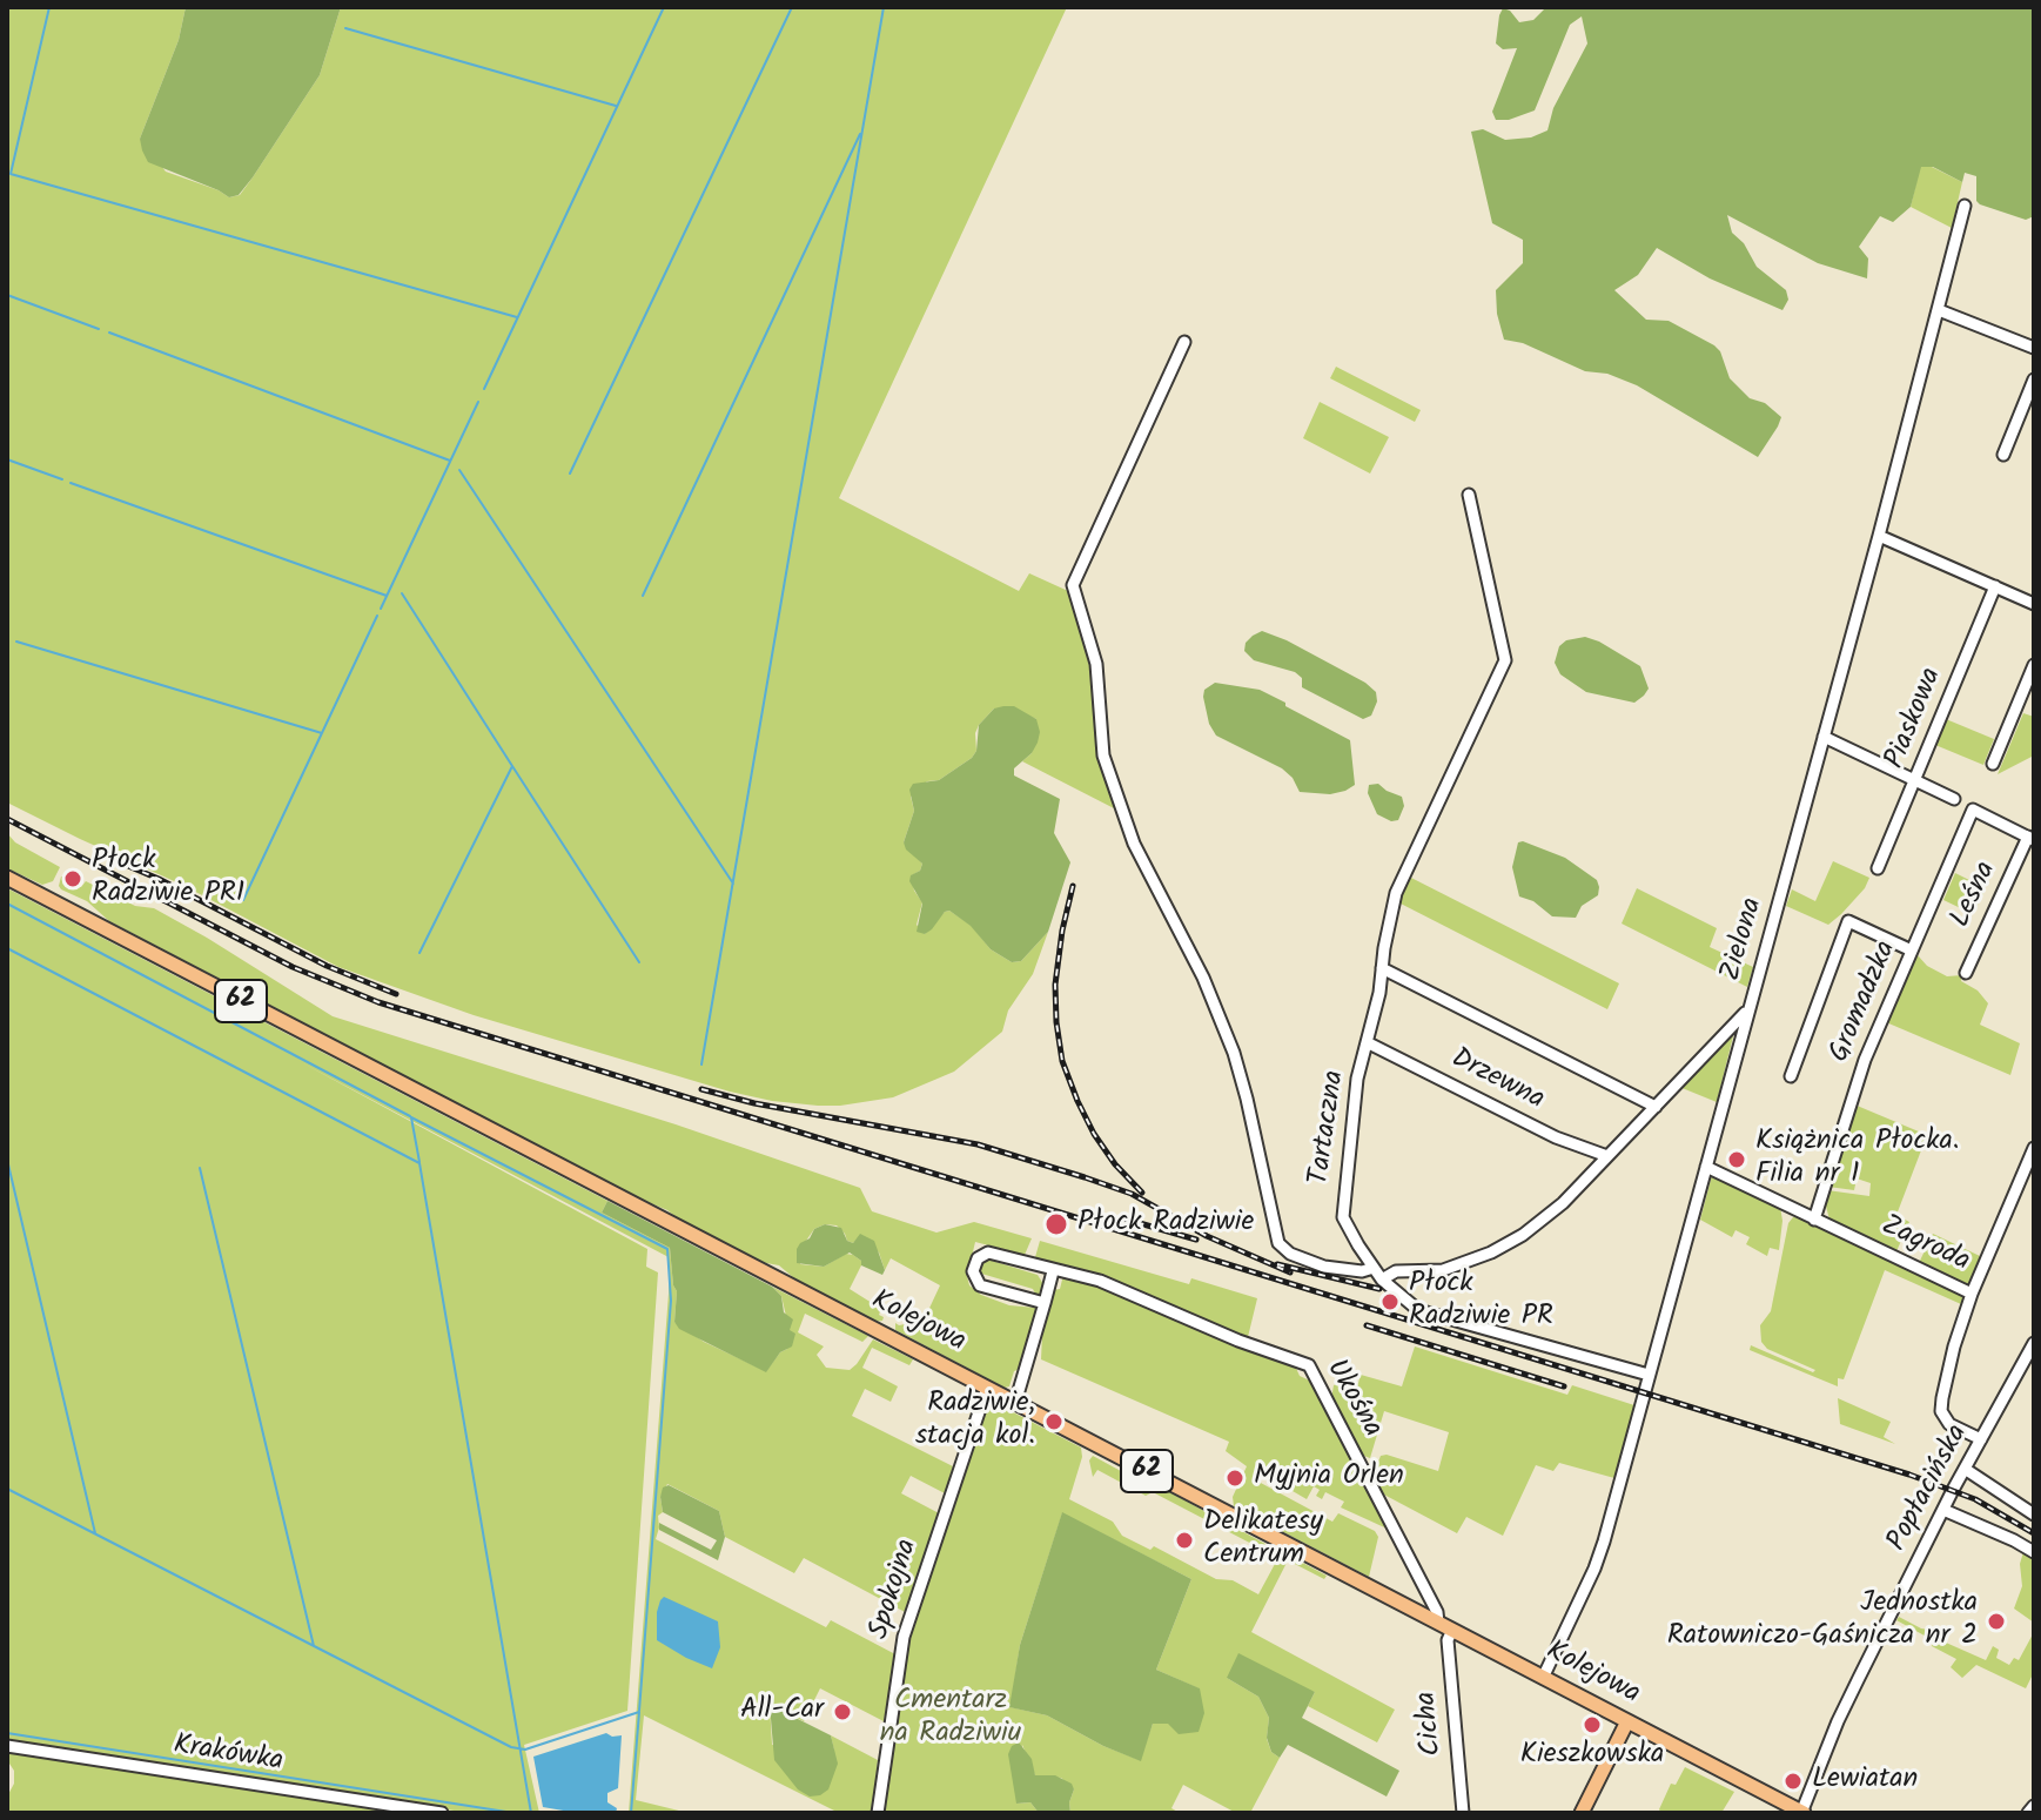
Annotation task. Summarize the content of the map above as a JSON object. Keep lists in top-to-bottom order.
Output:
{
  "streets": {
    "main road": ["62", "Kolejowa"],
    "street": [
      "Piaskowa",
      "Leśna",
      "Zielona",
      "Gromadzka",
      "Drzewna",
      "Tartaczna",
      "Zagroda",
      "Ukośna",
      "Popłacińska",
      "Spokojna",
      "Cicha",
      "Krakówka"
    ]
  },
  "crossings": [
    ["Leśna", "Gromadzka"],
    ["Zielona", "Tartaczna"],
    ["Zielona", "Zagroda"],
    ["Zielona", "Kolejowa"],
    ["Gromadzka", "Zagroda"],
    ["Drzewna", "Tartaczna"],
    ["Zagroda", "Popłacińska"],
    ["Kolejowa", "Ukośna"],
    ["Kolejowa", "Popłacińska"],
    ["Kolejowa", "Spokojna"],
    ["Kolejowa", "Cicha"]
  ],
  "parks": ["Cmentarz na Radziwiu"],
  "places": [
    "Płock Radziwie PR1",
    "Książnica Płocka. Filia nr 1",
    "Płock Radziwie",
    "Płock Radziwie PR",
    "Radziwie, stacja kol.",
    "Myjnia Orlen",
    "Delikatesy Centrum",
    "Jednostka Ratowniczo-Gaśnicza nr 2",
    "All-Car",
    "Kieszkowska",
    "Lewiatan"
  ]
}
